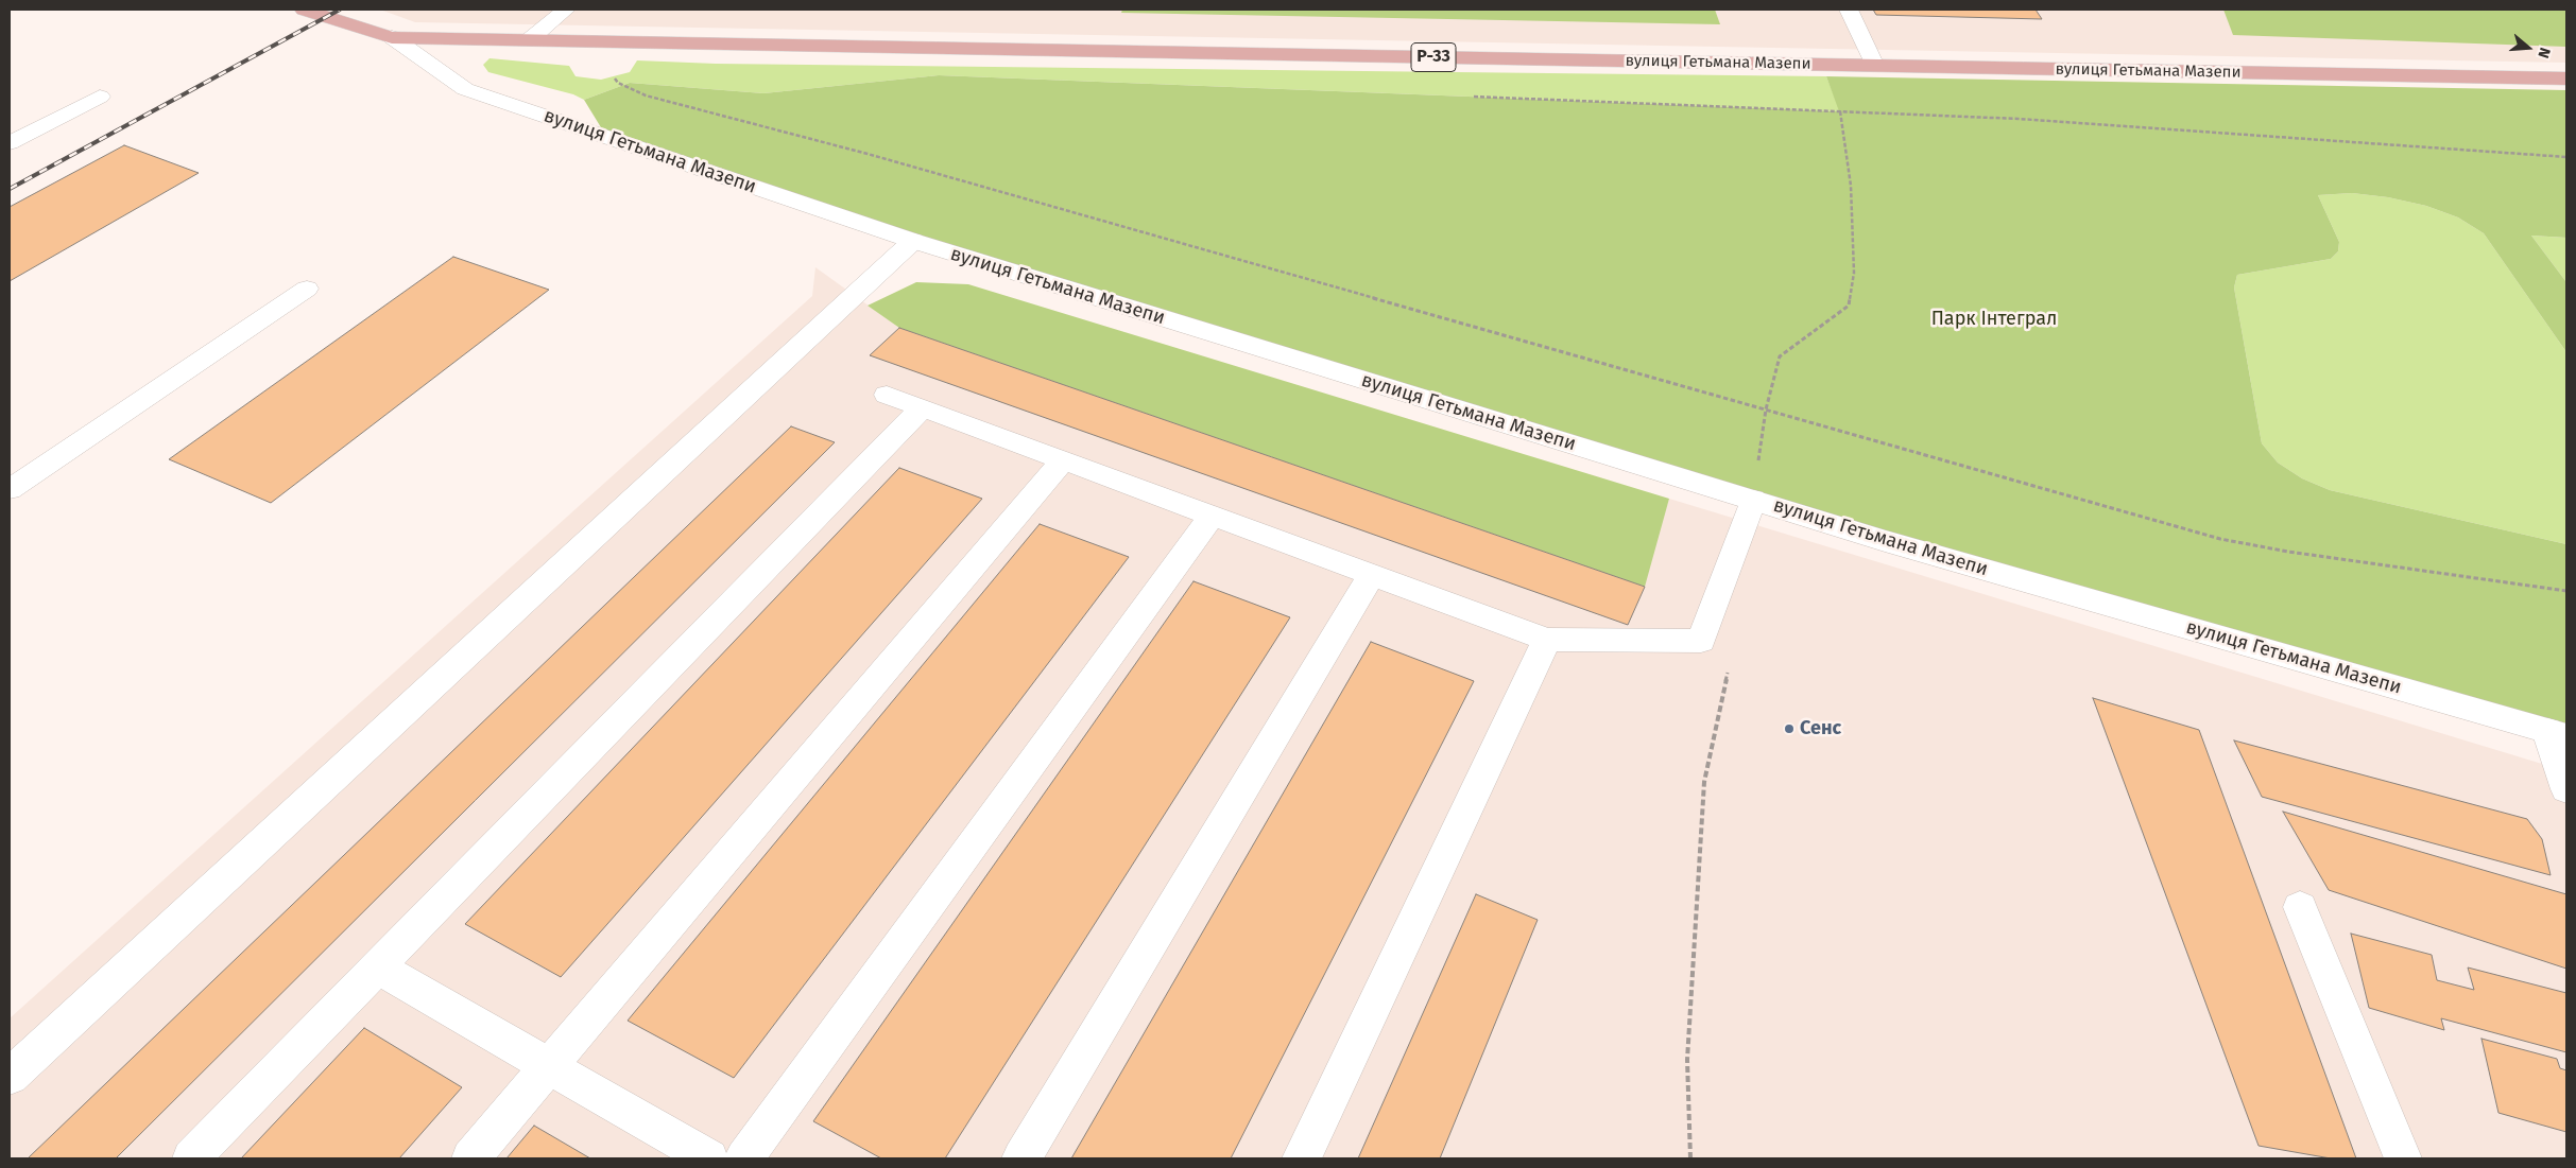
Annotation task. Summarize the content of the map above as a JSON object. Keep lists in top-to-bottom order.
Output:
{
  "streets": {
    "main road": ["Р-33", "вулиця Гетьмана Мазепи"]
  },
  "parks": ["Парк Інтеграл"],
  "places": ["Сенс"],
  "north": "right"
}
